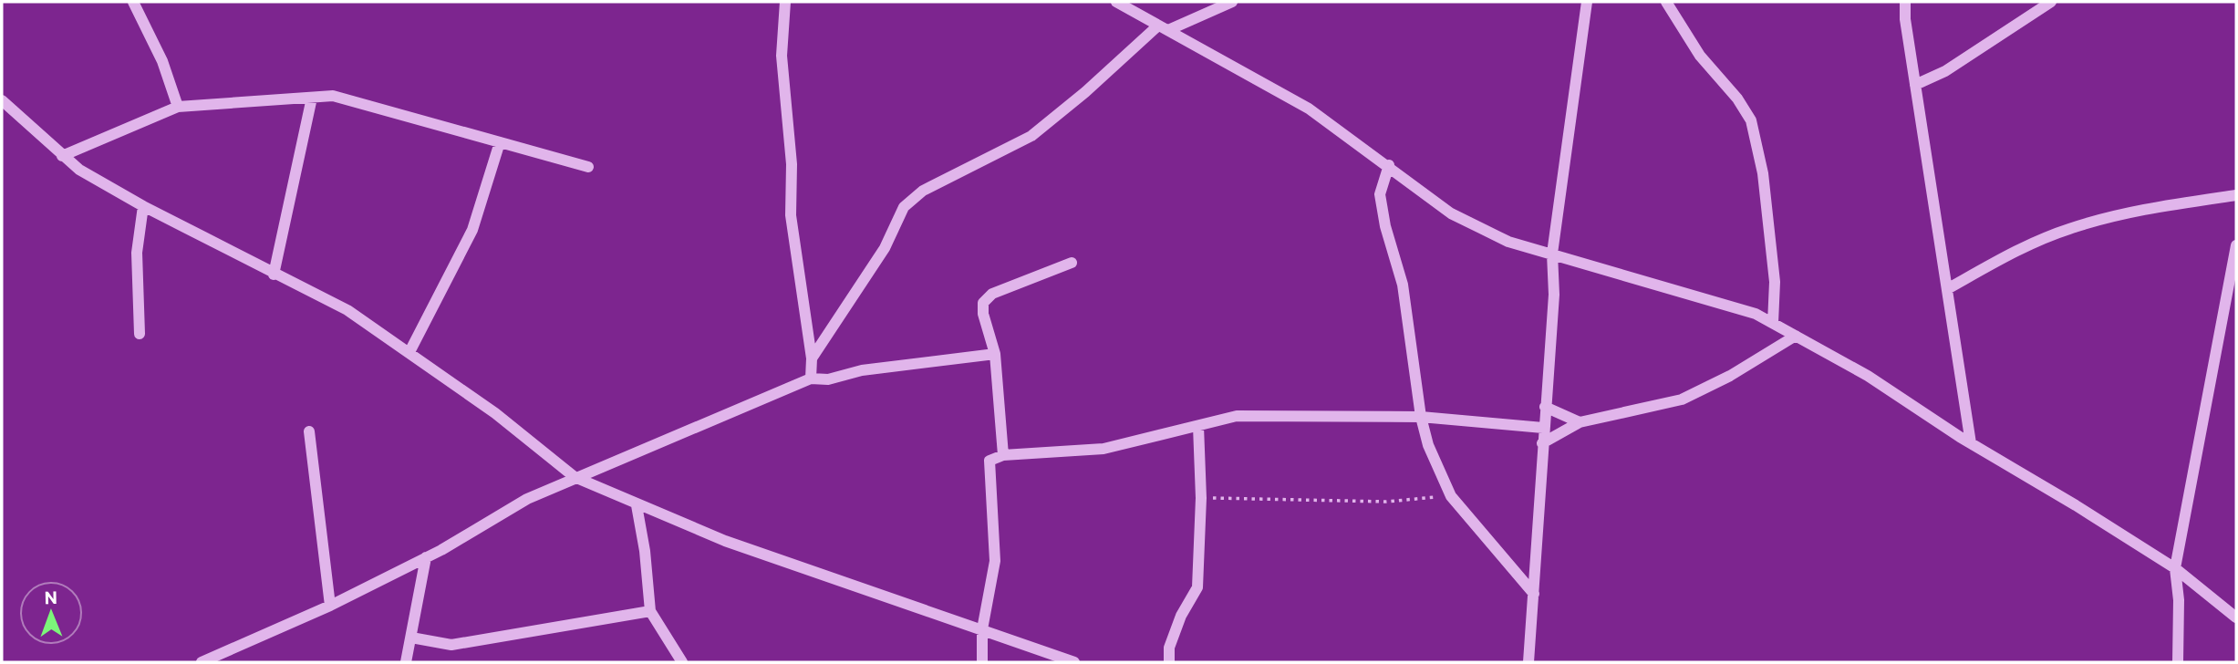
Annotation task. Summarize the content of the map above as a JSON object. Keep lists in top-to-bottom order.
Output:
{
  "north": "top"
}
